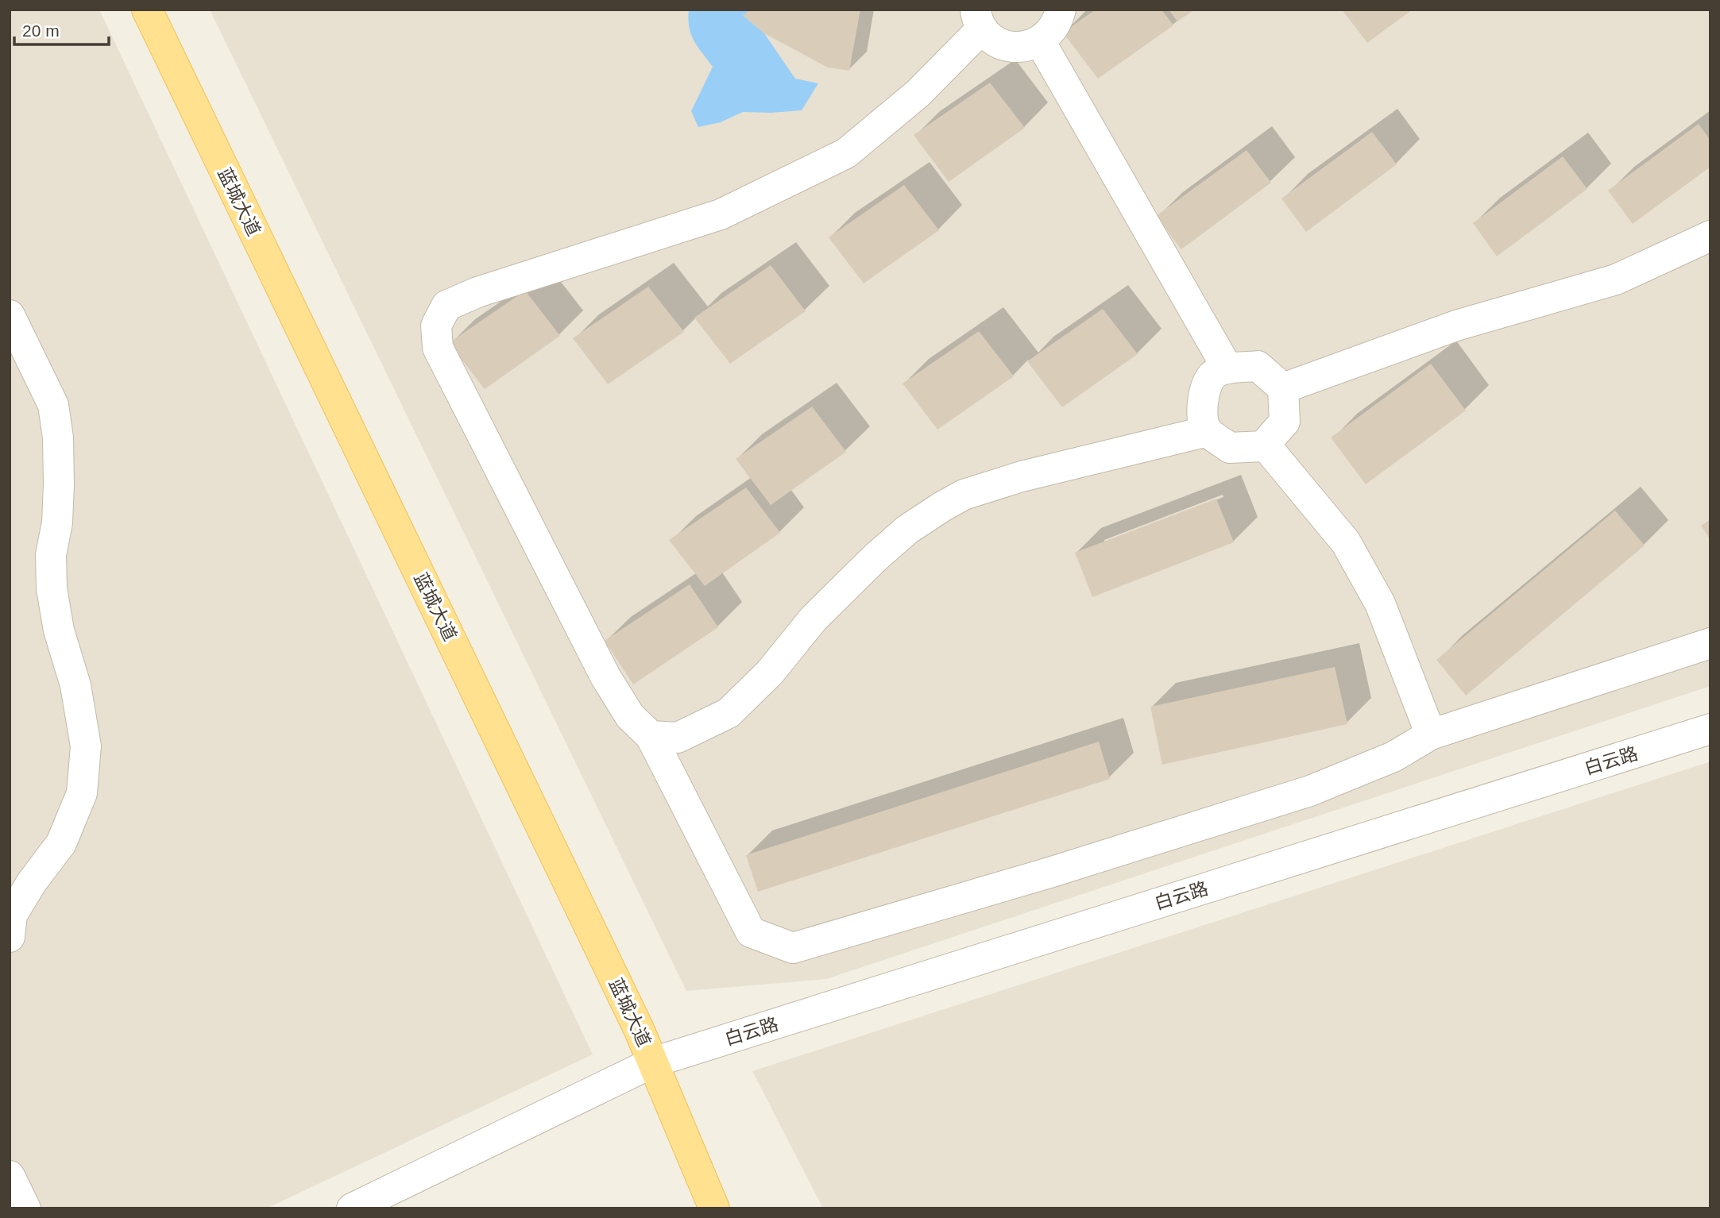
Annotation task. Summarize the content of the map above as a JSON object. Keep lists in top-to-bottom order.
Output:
{
  "streets": {
    "main road": ["蓝城大道"],
    "street": ["白云路"]
  },
  "crossings": [
    ["蓝城大道", "白云路"]
  ],
  "scale_bar": "20 m"
}
